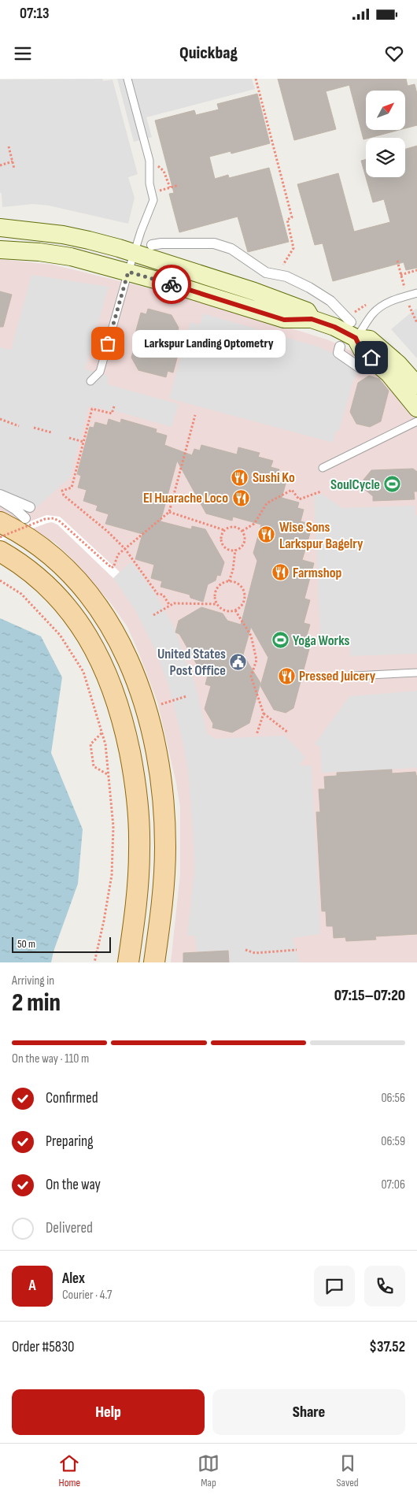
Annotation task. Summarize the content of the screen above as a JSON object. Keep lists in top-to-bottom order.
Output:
{
  "places": {
    "other": ["Larkspur Landing Optometry"],
    "restaurant": [
      "Sushi Ko",
      "El Huarache Loco",
      "Wise Sons Larkspur Bagelry",
      "Farmshop",
      "Pressed Juicery"
    ],
    "sports": ["SoulCycle", "Yoga Works"],
    "public building": ["United States Post Office"]
  },
  "scale_bar": "50 m",
  "north": "top right",
  "page": {
    "status": "07:13",
    "header": "Quickbag",
    "bubble": "Larkspur Landing Optometry",
    "scale": "50 m",
    "heading": ["2 min", "Arriving in", "07:15–07:20"],
    "panel": [
      "Alex",
      "Courier · 4.7",
      "Order #5830",
      "$37.52"
    ],
    "bar": "On the way · 110 m",
    "list": [
      ["Confirmed", "06:56"],
      ["Preparing", "06:59"],
      ["On the way", "07:06"],
      "Delivered"
    ],
    "round": "A",
    "buttons": ["Help", "Share"],
    "tabs": ["Home", "Map", "Saved"]
  }
}
